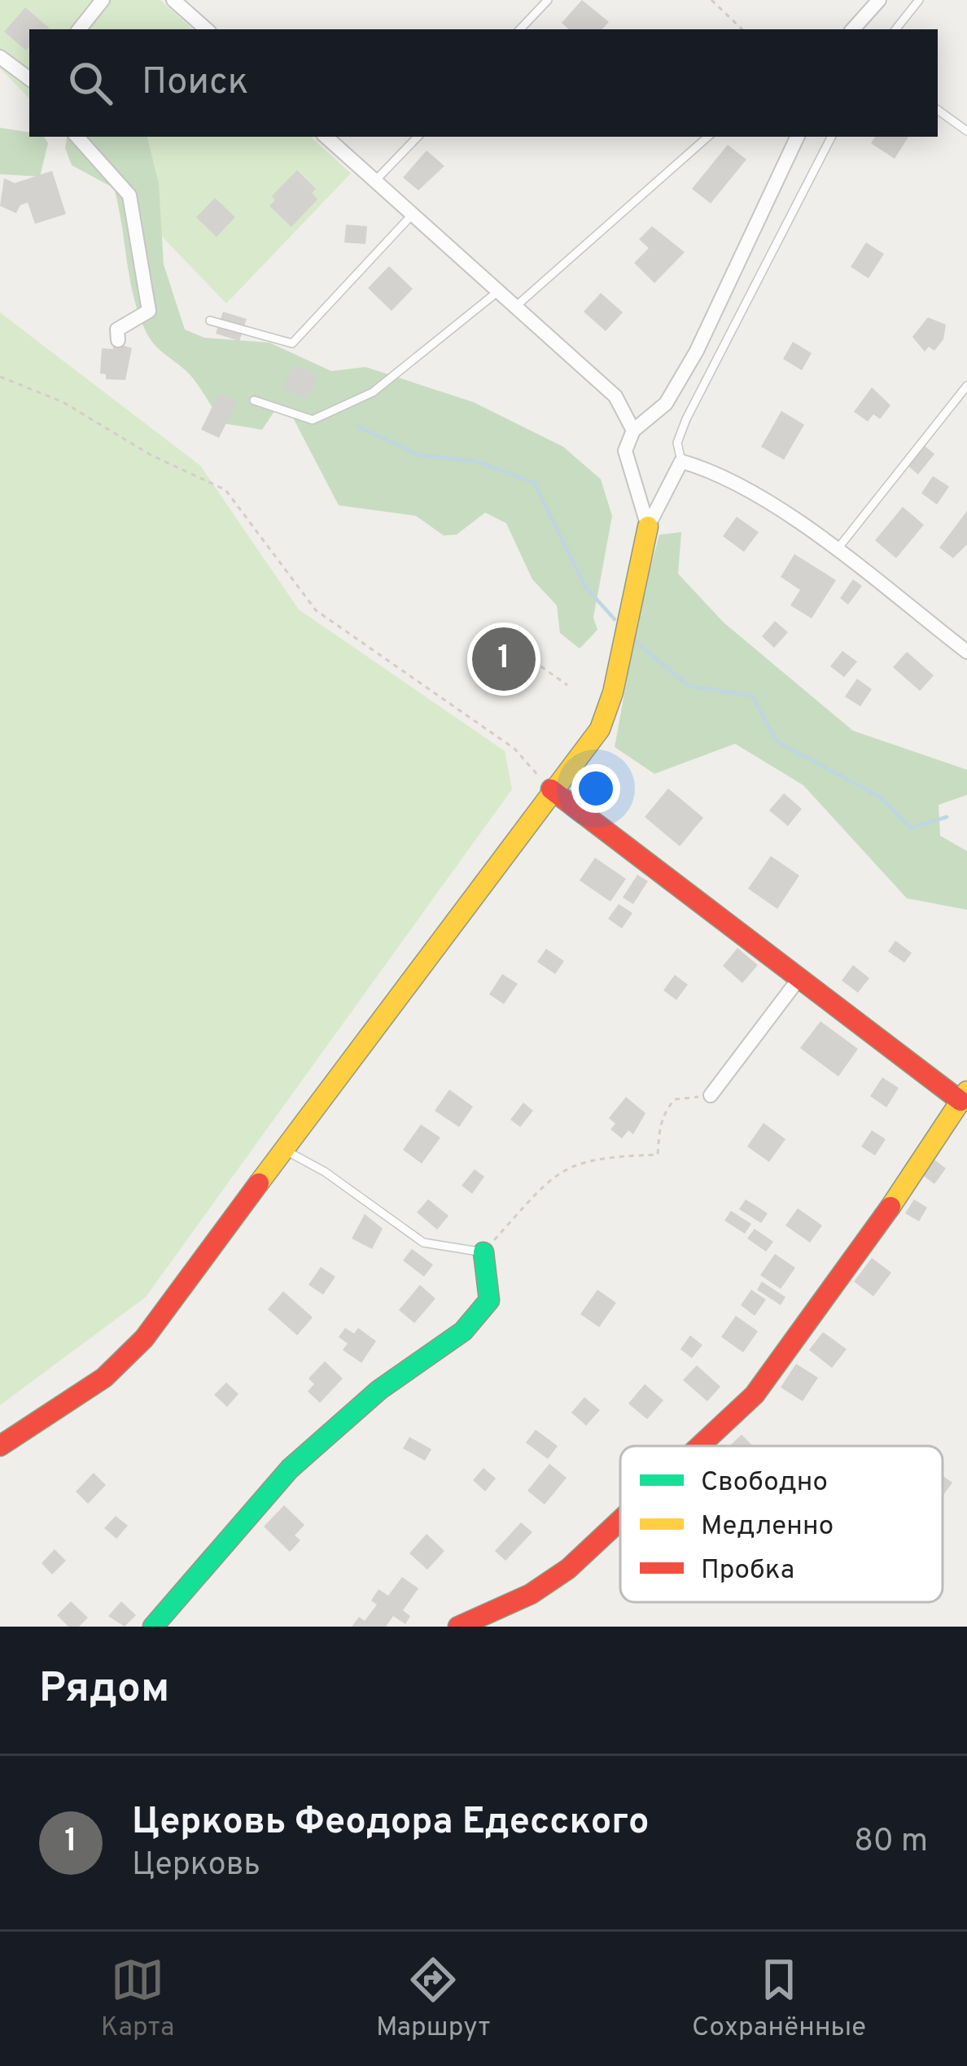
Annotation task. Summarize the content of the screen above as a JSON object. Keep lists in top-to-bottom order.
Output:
{
  "legend": ["Свободно", "Медленно", "Пробка"],
  "page": {
    "search": "Поиск",
    "pins": "1",
    "heading": "Рядом",
    "list": [
      {
        "mark": "1",
        "name": "Церковь Феодора Едесского",
        "note": "Церковь",
        "value": "80 m"
      }
    ],
    "nav": ["Карта", "Маршрут", "Сохранённые"]
  }
}
